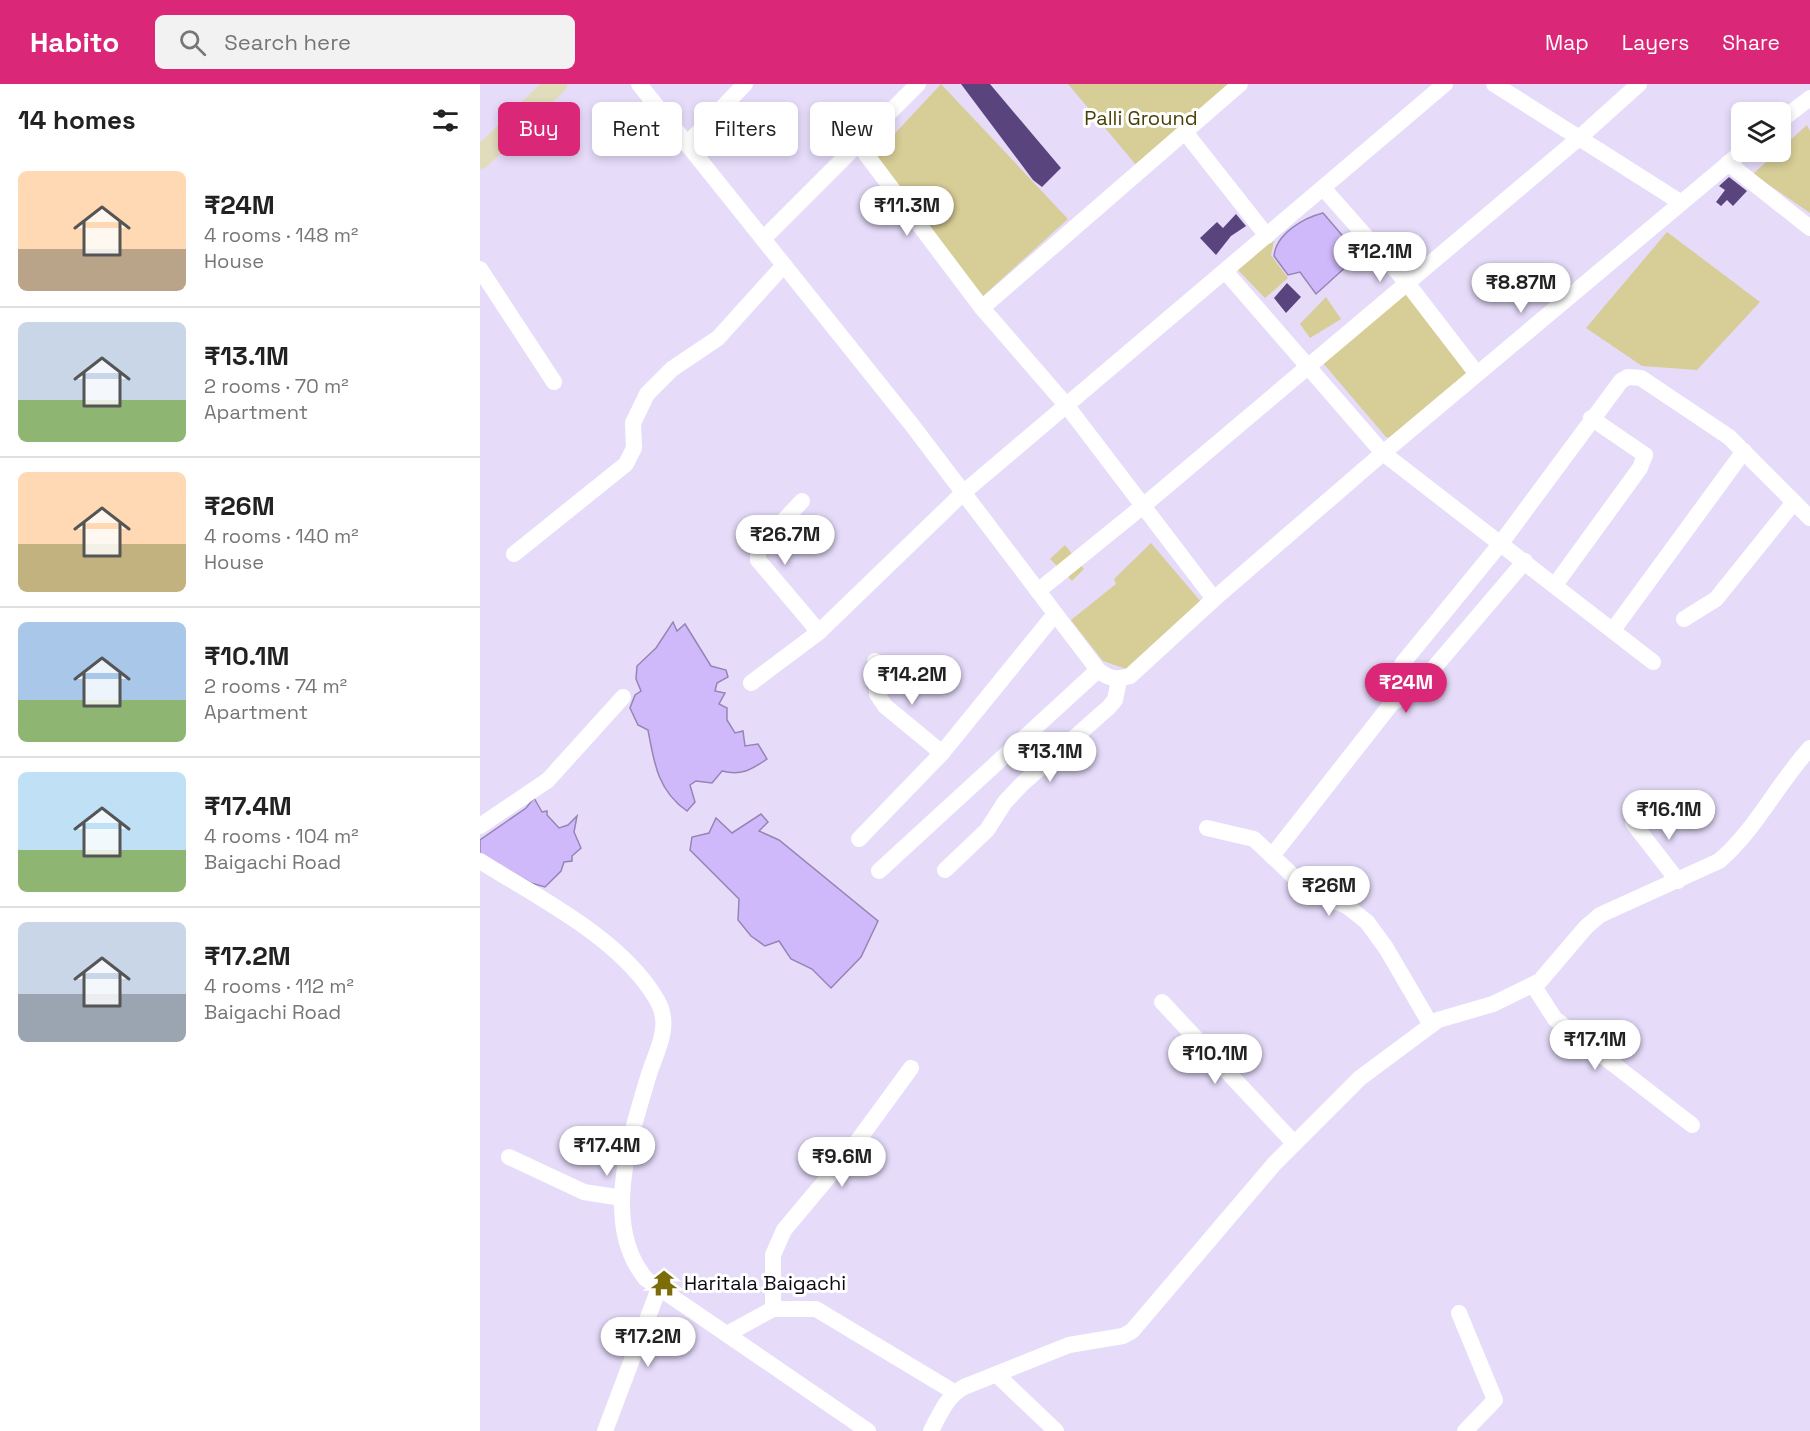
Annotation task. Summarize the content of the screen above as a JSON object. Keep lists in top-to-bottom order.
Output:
{
  "parks": ["Palli Ground"],
  "places": {
    "temple": ["Haritala Baigachi"]
  },
  "page": {
    "header": "Habito",
    "search": "Search here",
    "nav": ["Map", "Layers", "Share"],
    "heading": "14 homes",
    "chip": [
      "Buy",
      "Rent",
      "Filters",
      "New"
    ],
    "list": [
      {
        "name": "₹24M",
        "note": "4 rooms · 148 m² · House"
      },
      {
        "name": "₹13.1M",
        "note": "2 rooms · 70 m² · Apartment"
      },
      {
        "name": "₹26M",
        "note": "4 rooms · 140 m² · House"
      },
      {
        "name": "₹10.1M",
        "note": "2 rooms · 74 m² · Apartment"
      },
      {
        "name": "₹17.4M",
        "note": "4 rooms · 104 m² · Baigachi Road"
      },
      {
        "name": "₹17.2M",
        "note": "4 rooms · 112 m² · Baigachi Road"
      }
    ],
    "price": [
      "₹11.3M",
      "₹12.1M",
      "₹8.87M",
      "₹26.7M",
      "₹14.2M",
      "₹24M",
      "₹13.1M",
      "₹16.1M",
      "₹26M",
      "₹17.1M",
      "₹10.1M",
      "₹17.4M",
      "₹9.6M",
      "₹17.2M"
    ]
  }
}
